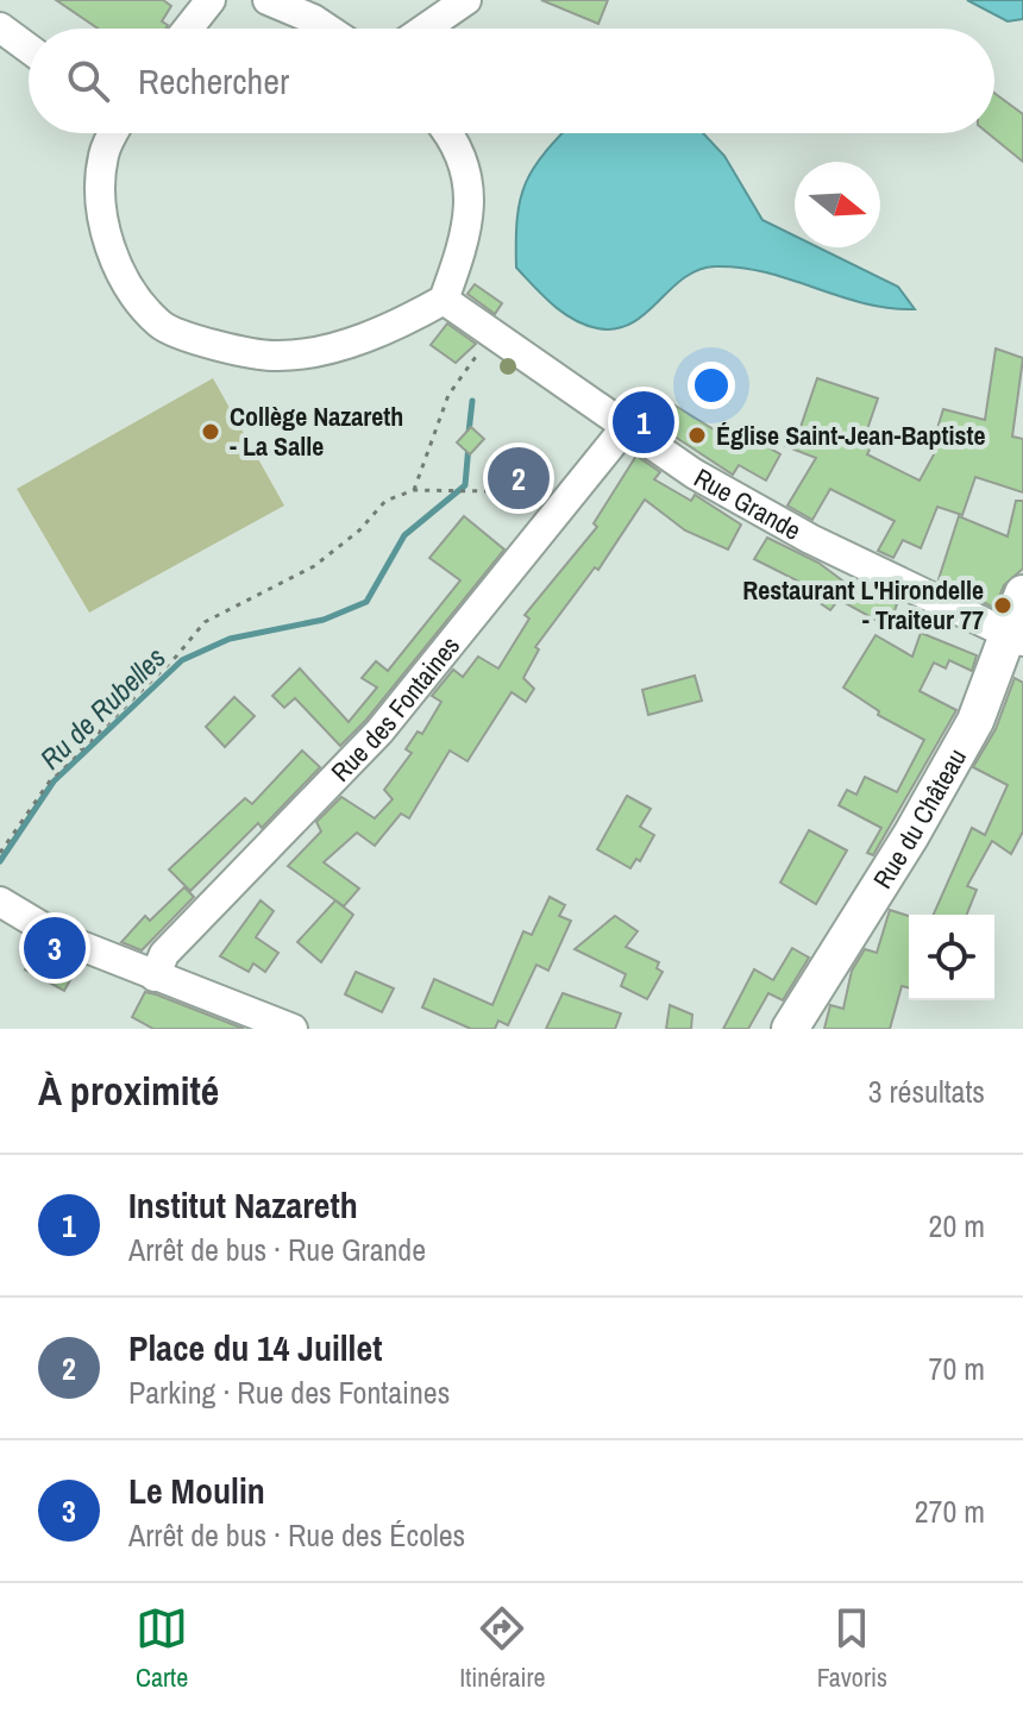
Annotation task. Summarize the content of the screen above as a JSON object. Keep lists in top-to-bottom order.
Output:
{
  "streets": {
    "main road": ["Rue du Château"],
    "street": ["Rue Grande", "Rue des Fontaines"]
  },
  "crossings": [
    ["Rue Grande", "Rue des Fontaines"],
    ["Rue Grande", "Rue du Château"]
  ],
  "water": ["Ru de Rubelles"],
  "places": ["Collège Nazareth - La Salle", "Église Saint-Jean-Baptiste", "Restaurant L'Hirondelle - Traiteur 77"],
  "north": "right",
  "page": {
    "search": "Rechercher",
    "pins": ["1", "2", "3"],
    "heading": ["À proximité", "3 résultats"],
    "list": [
      {
        "mark": "1",
        "name": "Institut Nazareth",
        "note": "Arrêt de bus · Rue Grande",
        "value": "20 m"
      },
      {
        "mark": "2",
        "name": "Place du 14 Juillet",
        "note": "Parking · Rue des Fontaines",
        "value": "70 m"
      },
      {
        "mark": "3",
        "name": "Le Moulin",
        "note": "Arrêt de bus · Rue des Écoles",
        "value": "270 m"
      }
    ],
    "nav": ["Carte", "Itinéraire", "Favoris"]
  }
}
